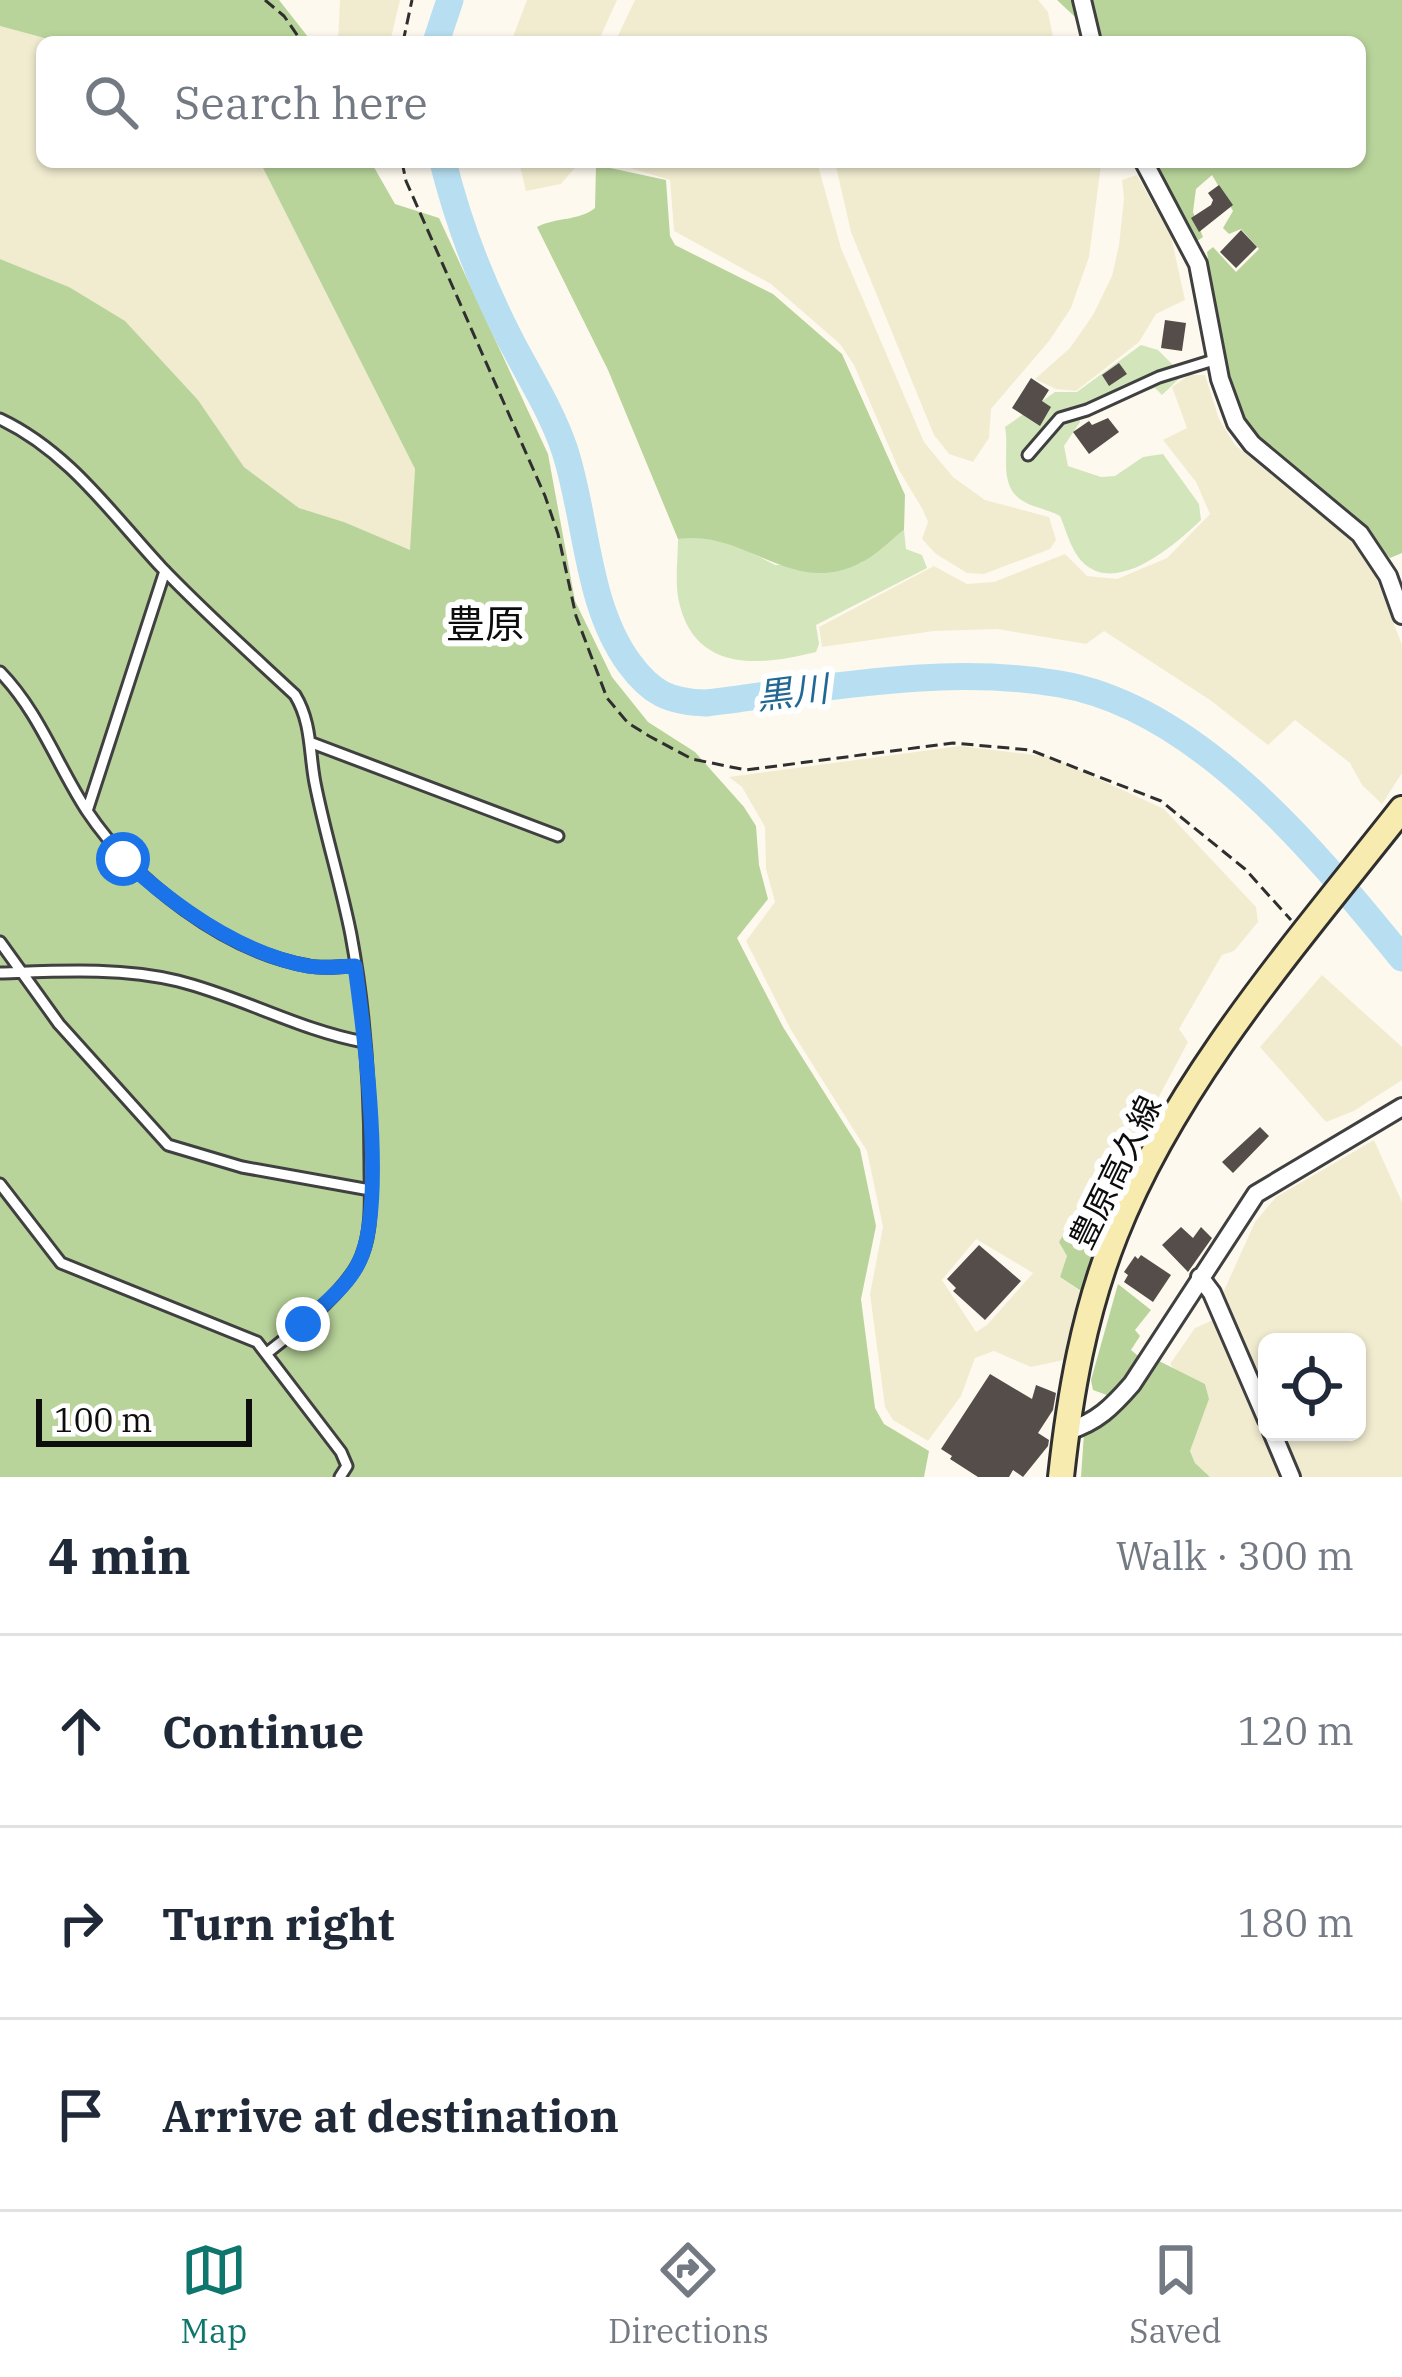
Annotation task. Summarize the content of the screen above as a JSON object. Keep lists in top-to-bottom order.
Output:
{
  "streets": {
    "main road": ["豊原高久線"]
  },
  "districts": ["豊原"],
  "water": ["黒川"],
  "scale_bar": "100 m",
  "page": {
    "search": "Search here",
    "scale": "100 m",
    "heading": ["4 min", "Walk · 300 m"],
    "list": [
      ["Continue", "120 m"],
      ["Turn right", "180 m"],
      "Arrive at destination"
    ],
    "nav": ["Map", "Directions", "Saved"]
  }
}
